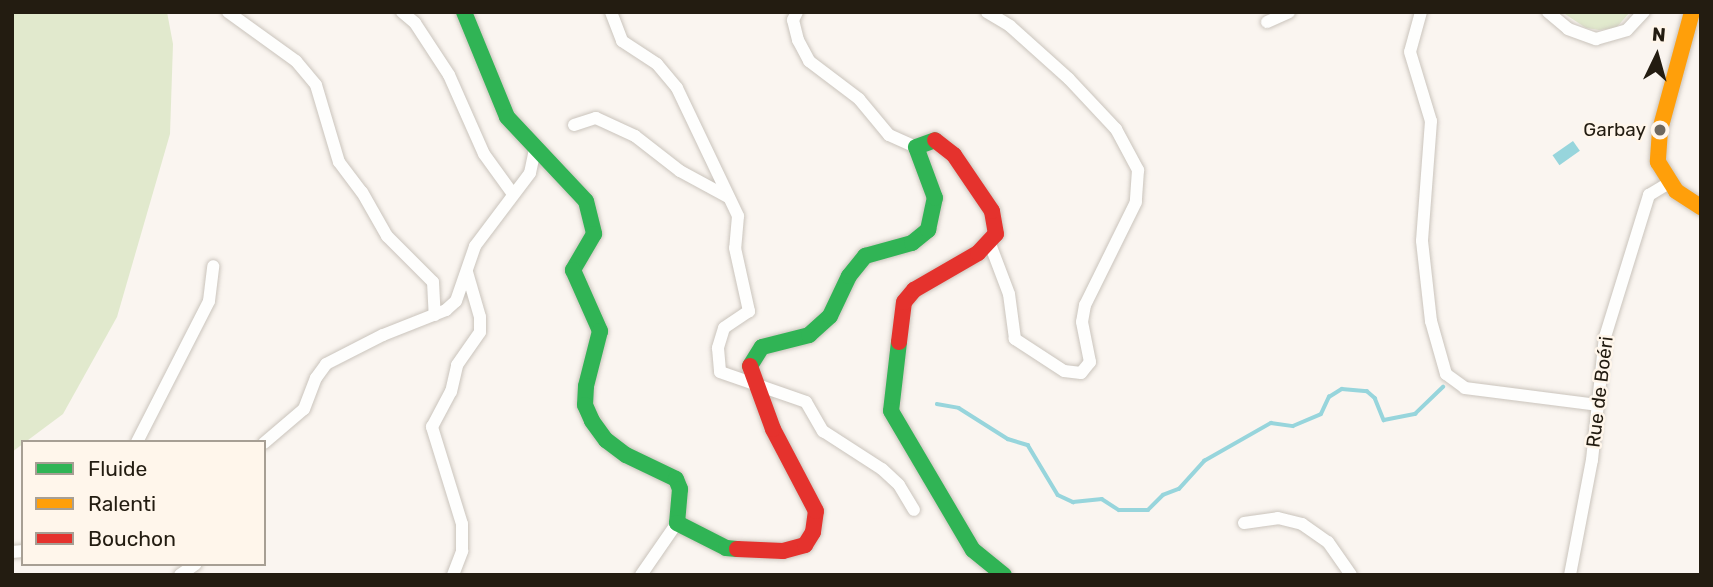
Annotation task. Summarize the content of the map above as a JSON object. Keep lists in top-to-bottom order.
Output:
{
  "streets": {
    "street": ["Rue de Boéri"]
  },
  "places": ["Garbay"],
  "legend": ["Fluide", "Ralenti", "Bouchon"],
  "north": "top"
}
